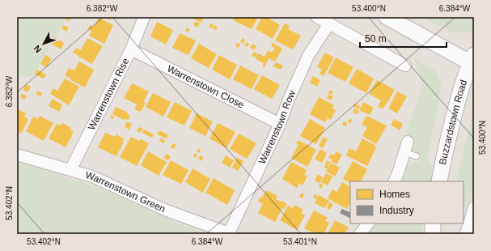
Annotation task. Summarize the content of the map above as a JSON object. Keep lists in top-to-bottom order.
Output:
{
  "streets": {
    "street": [
      "Warrenstown Close",
      "Warrenstown Rise",
      "Buzzardstown Road",
      "Warrenstown Row",
      "Warrenstown Green"
    ]
  },
  "crossings": [
    ["Warrenstown Close", "Warrenstown Rise"],
    ["Warrenstown Close", "Warrenstown Row"],
    ["Warrenstown Rise", "Warrenstown Green"],
    ["Warrenstown Row", "Warrenstown Green"]
  ],
  "legend": ["Homes", "Industry"],
  "scale_bar": "50 m",
  "north": "bottom left",
  "coordinates": [
    "6.382°W",
    "53.400°N",
    "6.384°W",
    "53.402°N",
    "53.401°N"
  ]
}
